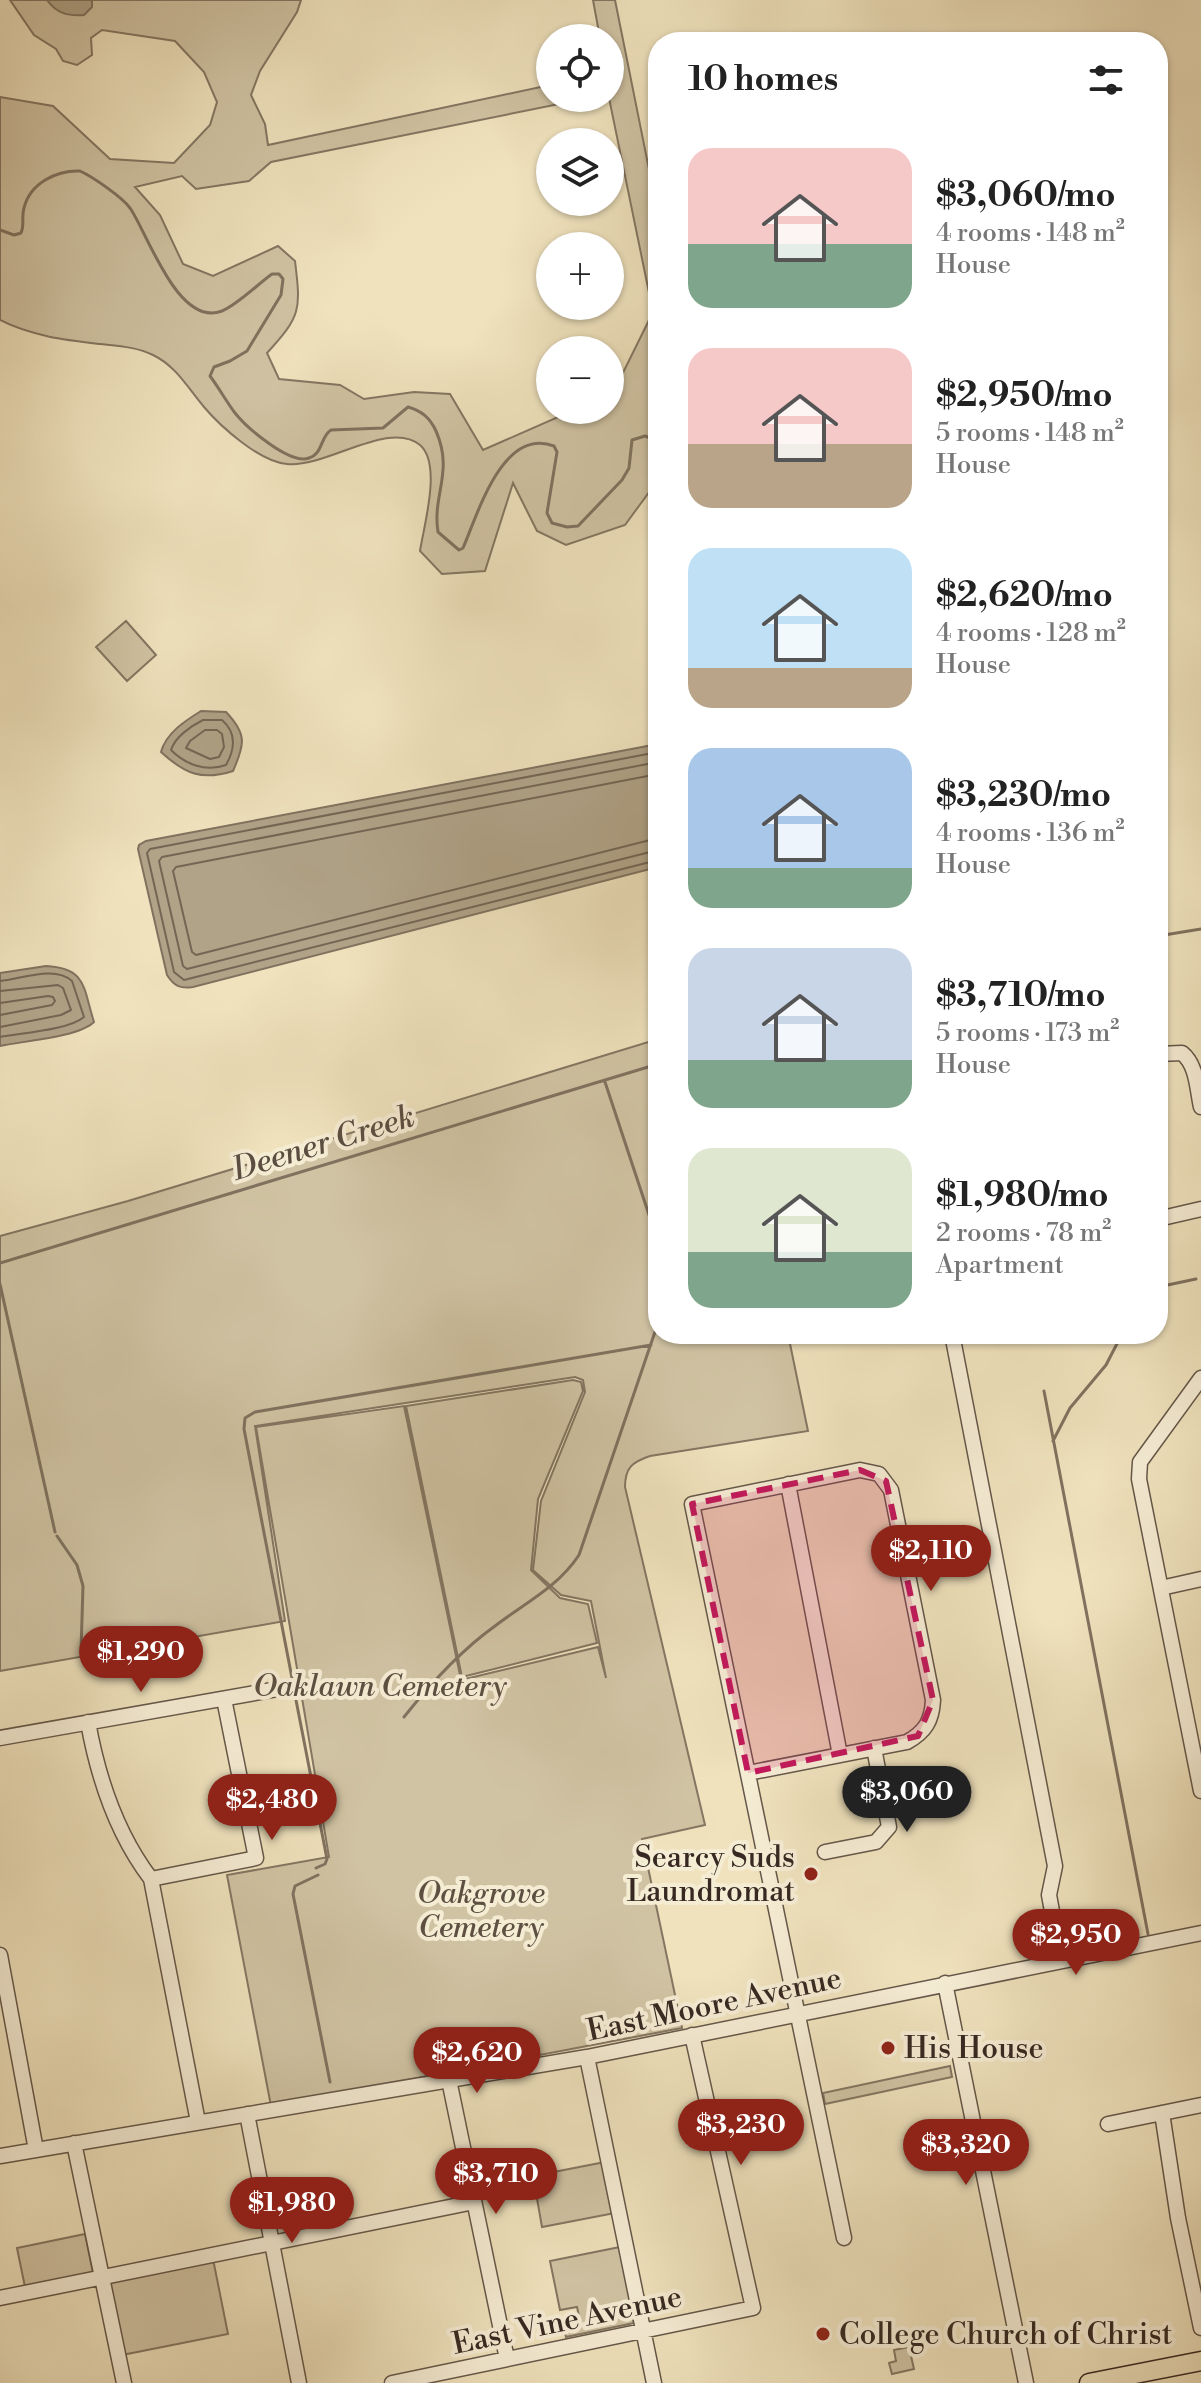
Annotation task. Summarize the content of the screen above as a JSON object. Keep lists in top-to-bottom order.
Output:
{
  "streets": {
    "street": ["East Moore Avenue", "East Vine Avenue"]
  },
  "crossings": [
    ["East Moore Avenue", "East Vine Avenue"]
  ],
  "water": ["Deener Creek"],
  "parks": ["Oaklawn Cemetery", "Oakgrove Cemetery"],
  "places": ["Searcy Suds Laundromat", "His House", "College Church of Christ"],
  "page": {
    "map_buttons": ["+", "−"],
    "heading": "10 homes",
    "list": [
      {
        "name": "$3,060/mo",
        "note": "4 rooms · 148 m² · House"
      },
      {
        "name": "$2,950/mo",
        "note": "5 rooms · 148 m² · House"
      },
      {
        "name": "$2,620/mo",
        "note": "4 rooms · 128 m² · House"
      },
      {
        "name": "$3,230/mo",
        "note": "4 rooms · 136 m² · House"
      },
      {
        "name": "$3,710/mo",
        "note": "5 rooms · 173 m² · House"
      },
      {
        "name": "$1,980/mo",
        "note": "2 rooms · 78 m² · Apartment"
      }
    ],
    "price": [
      "$2,110",
      "$1,290",
      "$3,060",
      "$2,480",
      "$2,950",
      "$2,620",
      "$3,230",
      "$3,320",
      "$3,710",
      "$1,980"
    ]
  }
}
